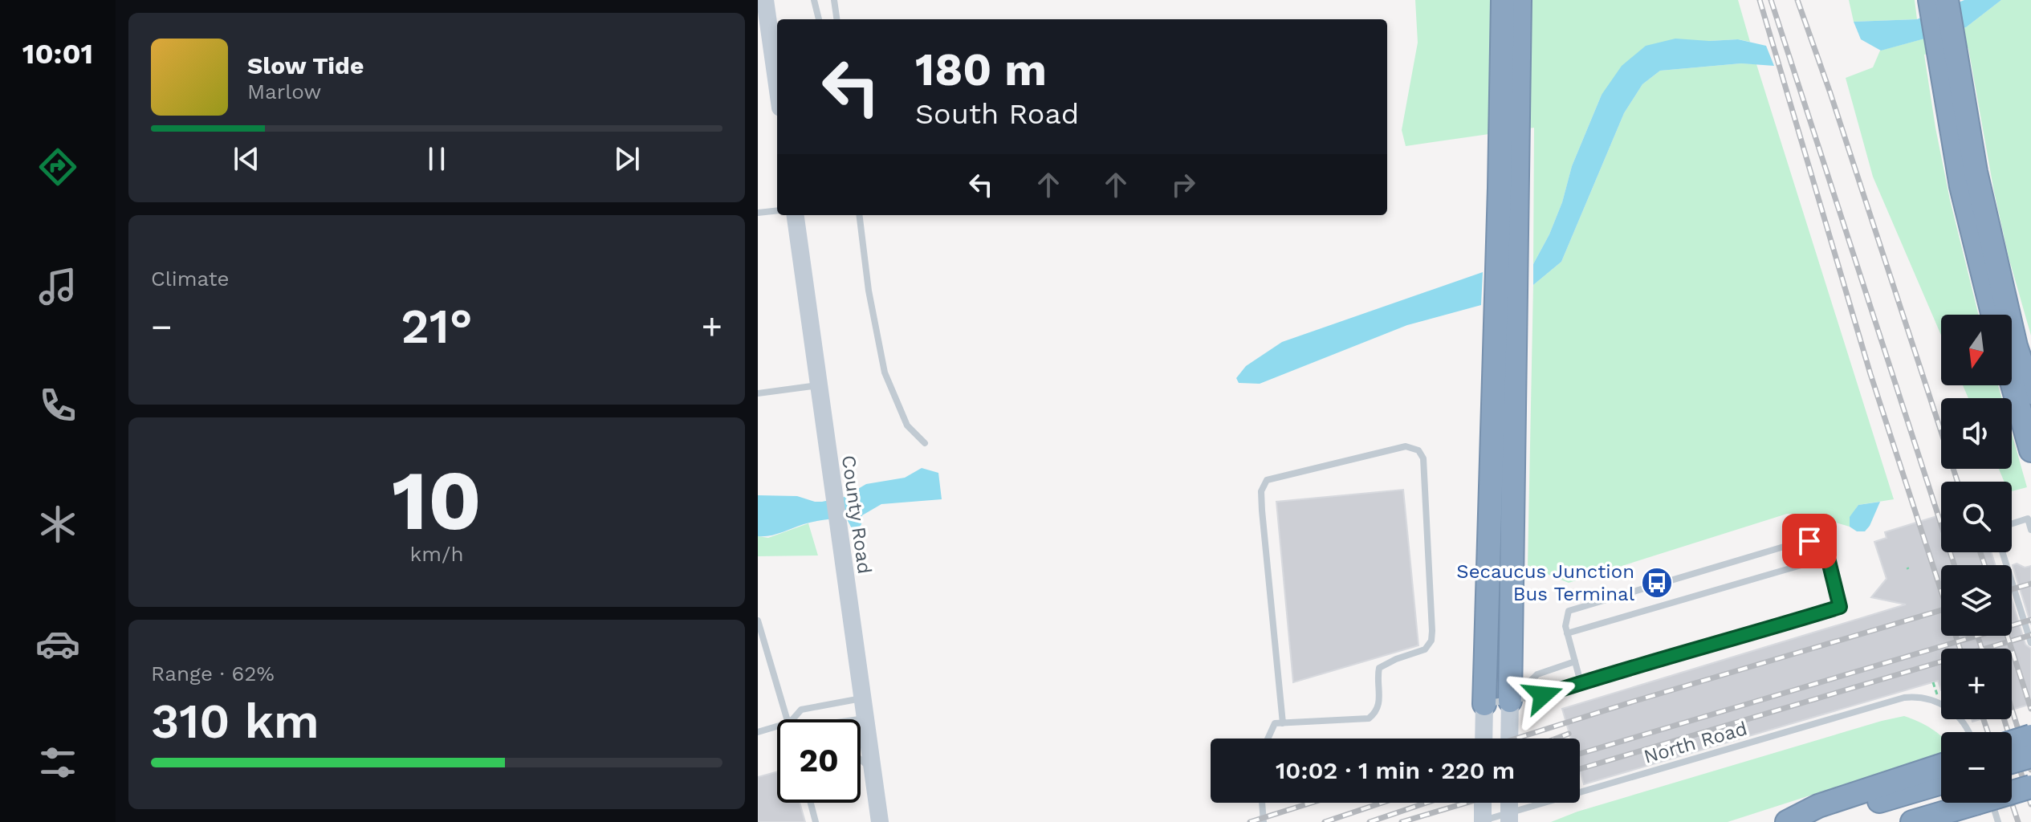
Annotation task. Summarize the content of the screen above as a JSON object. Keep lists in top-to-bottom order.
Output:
{
  "streets": {
    "main road": ["County Road"],
    "lane": ["North Road"]
  },
  "places": {
    "bus stop": ["Secaucus Junction Bus Terminal"]
  },
  "north": "bottom",
  "page": {
    "tabs": "10:01",
    "turn": ["180 m", "South Road"],
    "song": ["Slow Tide", "Marlow"],
    "tile": [
      "Climate",
      ["10", "km/h"],
      ["Range · 62%", "310 km"]
    ],
    "heat": ["−", "21°", "+"],
    "map_buttons": ["+", "−"],
    "limit": "20",
    "trip": "10:02 · 1 min · 220 m"
  }
}
